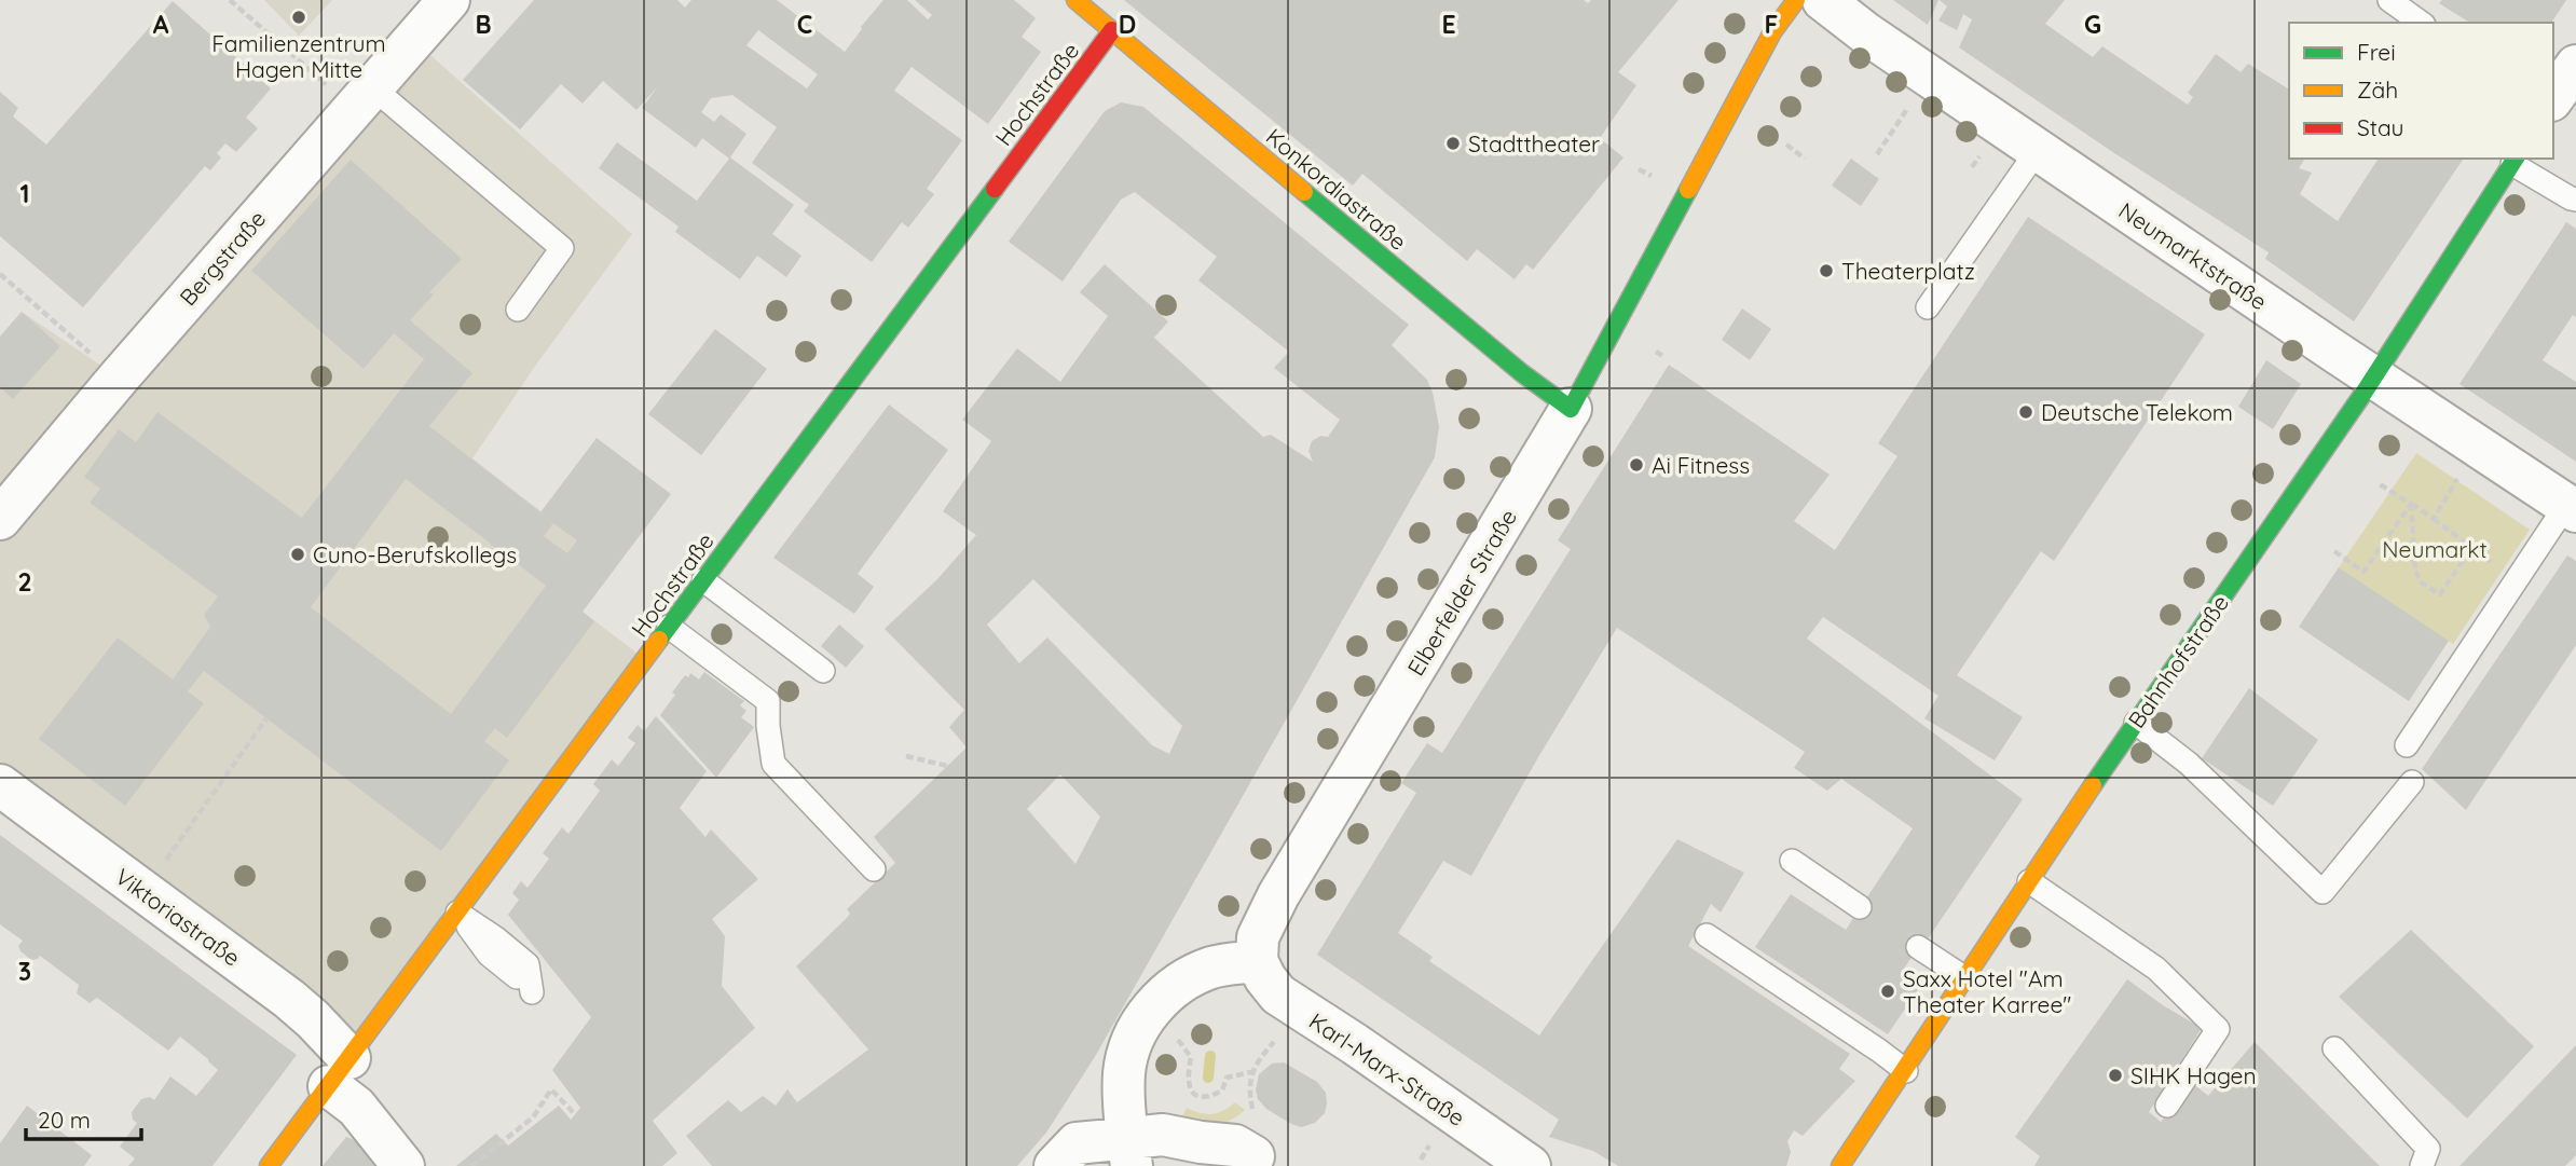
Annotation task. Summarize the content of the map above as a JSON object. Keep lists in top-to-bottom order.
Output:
{
  "streets": {
    "street": [
      "Hochstraße",
      "Konkordiastraße",
      "Neumarktstraße",
      "Bergstraße",
      "Elberfelder Straße",
      "Bahnhofstraße",
      "Viktoriastraße",
      "Karl-Marx-Straße"
    ]
  },
  "crossings": [
    ["Hochstraße", "Konkordiastraße"],
    ["Hochstraße", "Viktoriastraße"],
    ["Konkordiastraße", "Elberfelder Straße"],
    ["Neumarktstraße", "Bahnhofstraße"],
    ["Elberfelder Straße", "Karl-Marx-Straße"]
  ],
  "parks": ["Neumarkt"],
  "places": [
    "Familienzentrum Hagen Mitte",
    "Stadttheater",
    "Theaterplatz",
    "Deutsche Telekom",
    "Ai Fitness",
    "Cuno-Berufskollegs",
    "Saxx Hotel \"Am Theater Karree\"",
    "SIHK Hagen"
  ],
  "legend": ["Frei", "Zäh", "Stau"],
  "scale_bar": "20 m",
  "grid": {
    "columns": [
      "A",
      "B",
      "C",
      "D",
      "E",
      "F",
      "G"
    ],
    "rows": ["1", "2", "3"]
  }
}
